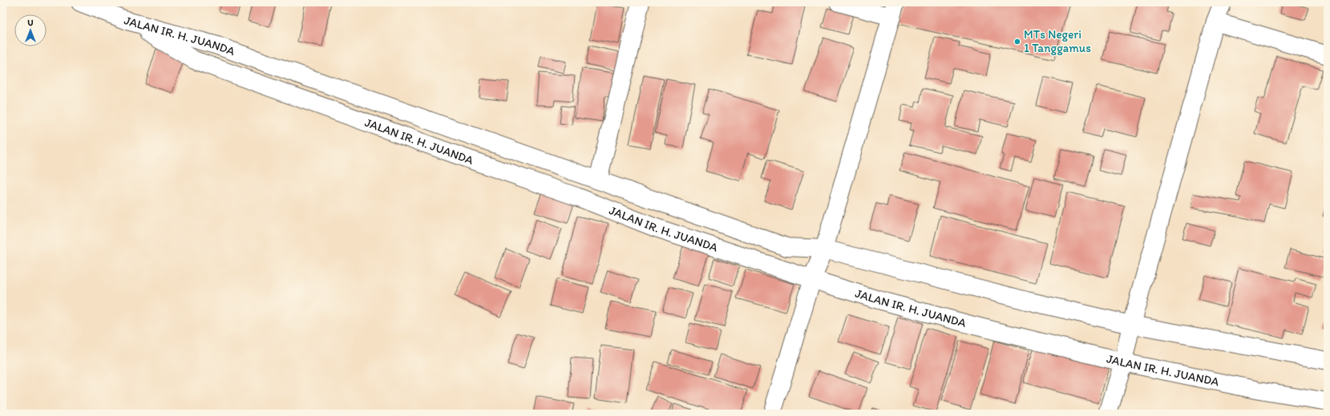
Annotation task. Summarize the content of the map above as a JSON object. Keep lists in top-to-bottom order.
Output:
{
  "streets": {
    "main road": ["JALAN IR. H. JUANDA"]
  },
  "places": ["MTs Negeri 1 Tanggamus"],
  "north": "top"
}
